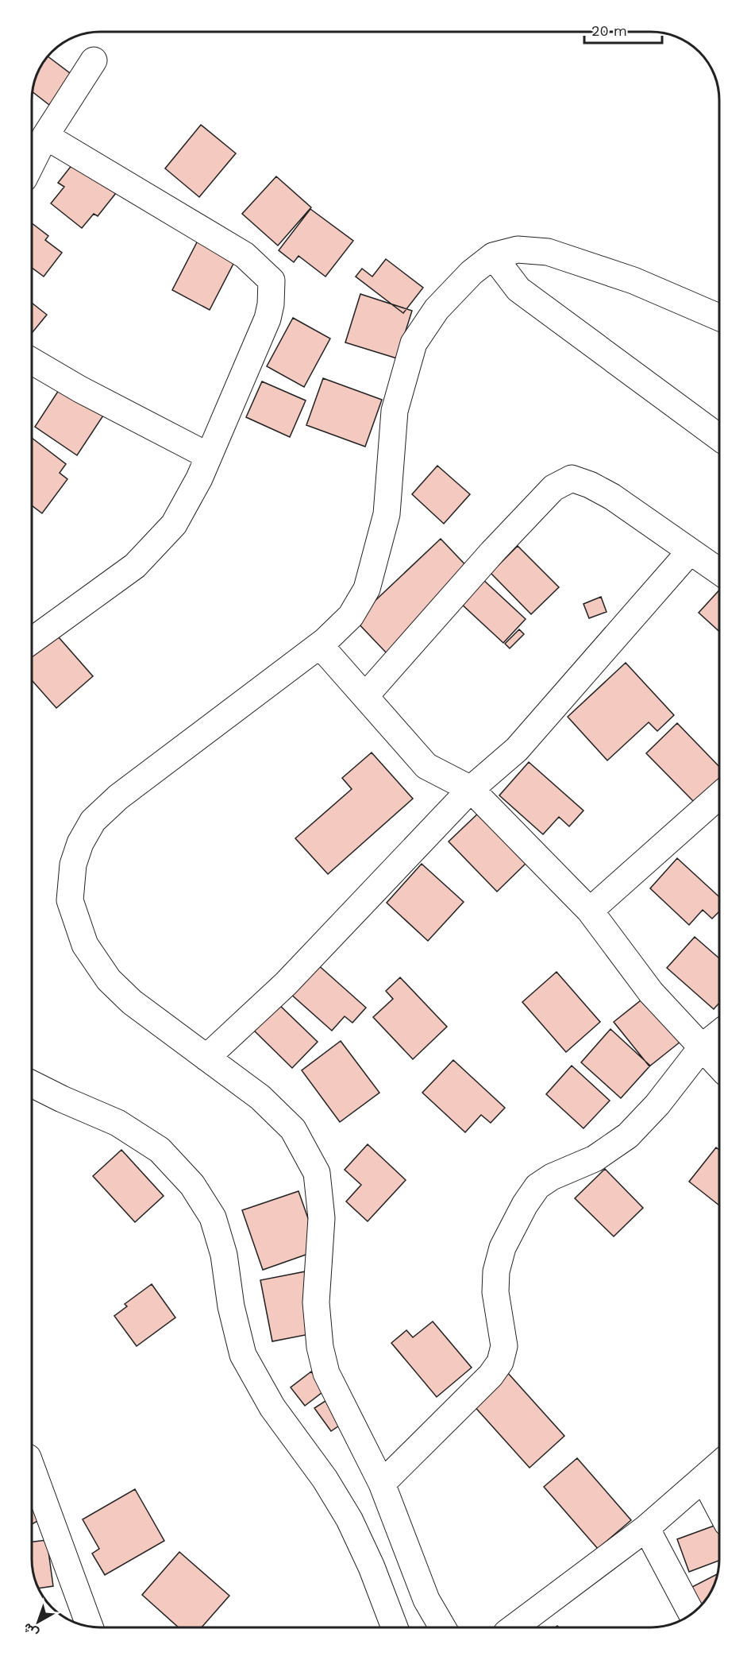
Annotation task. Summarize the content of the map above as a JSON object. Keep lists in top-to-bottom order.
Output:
{
  "scale_bar": "20 m",
  "north": "bottom left"
}
